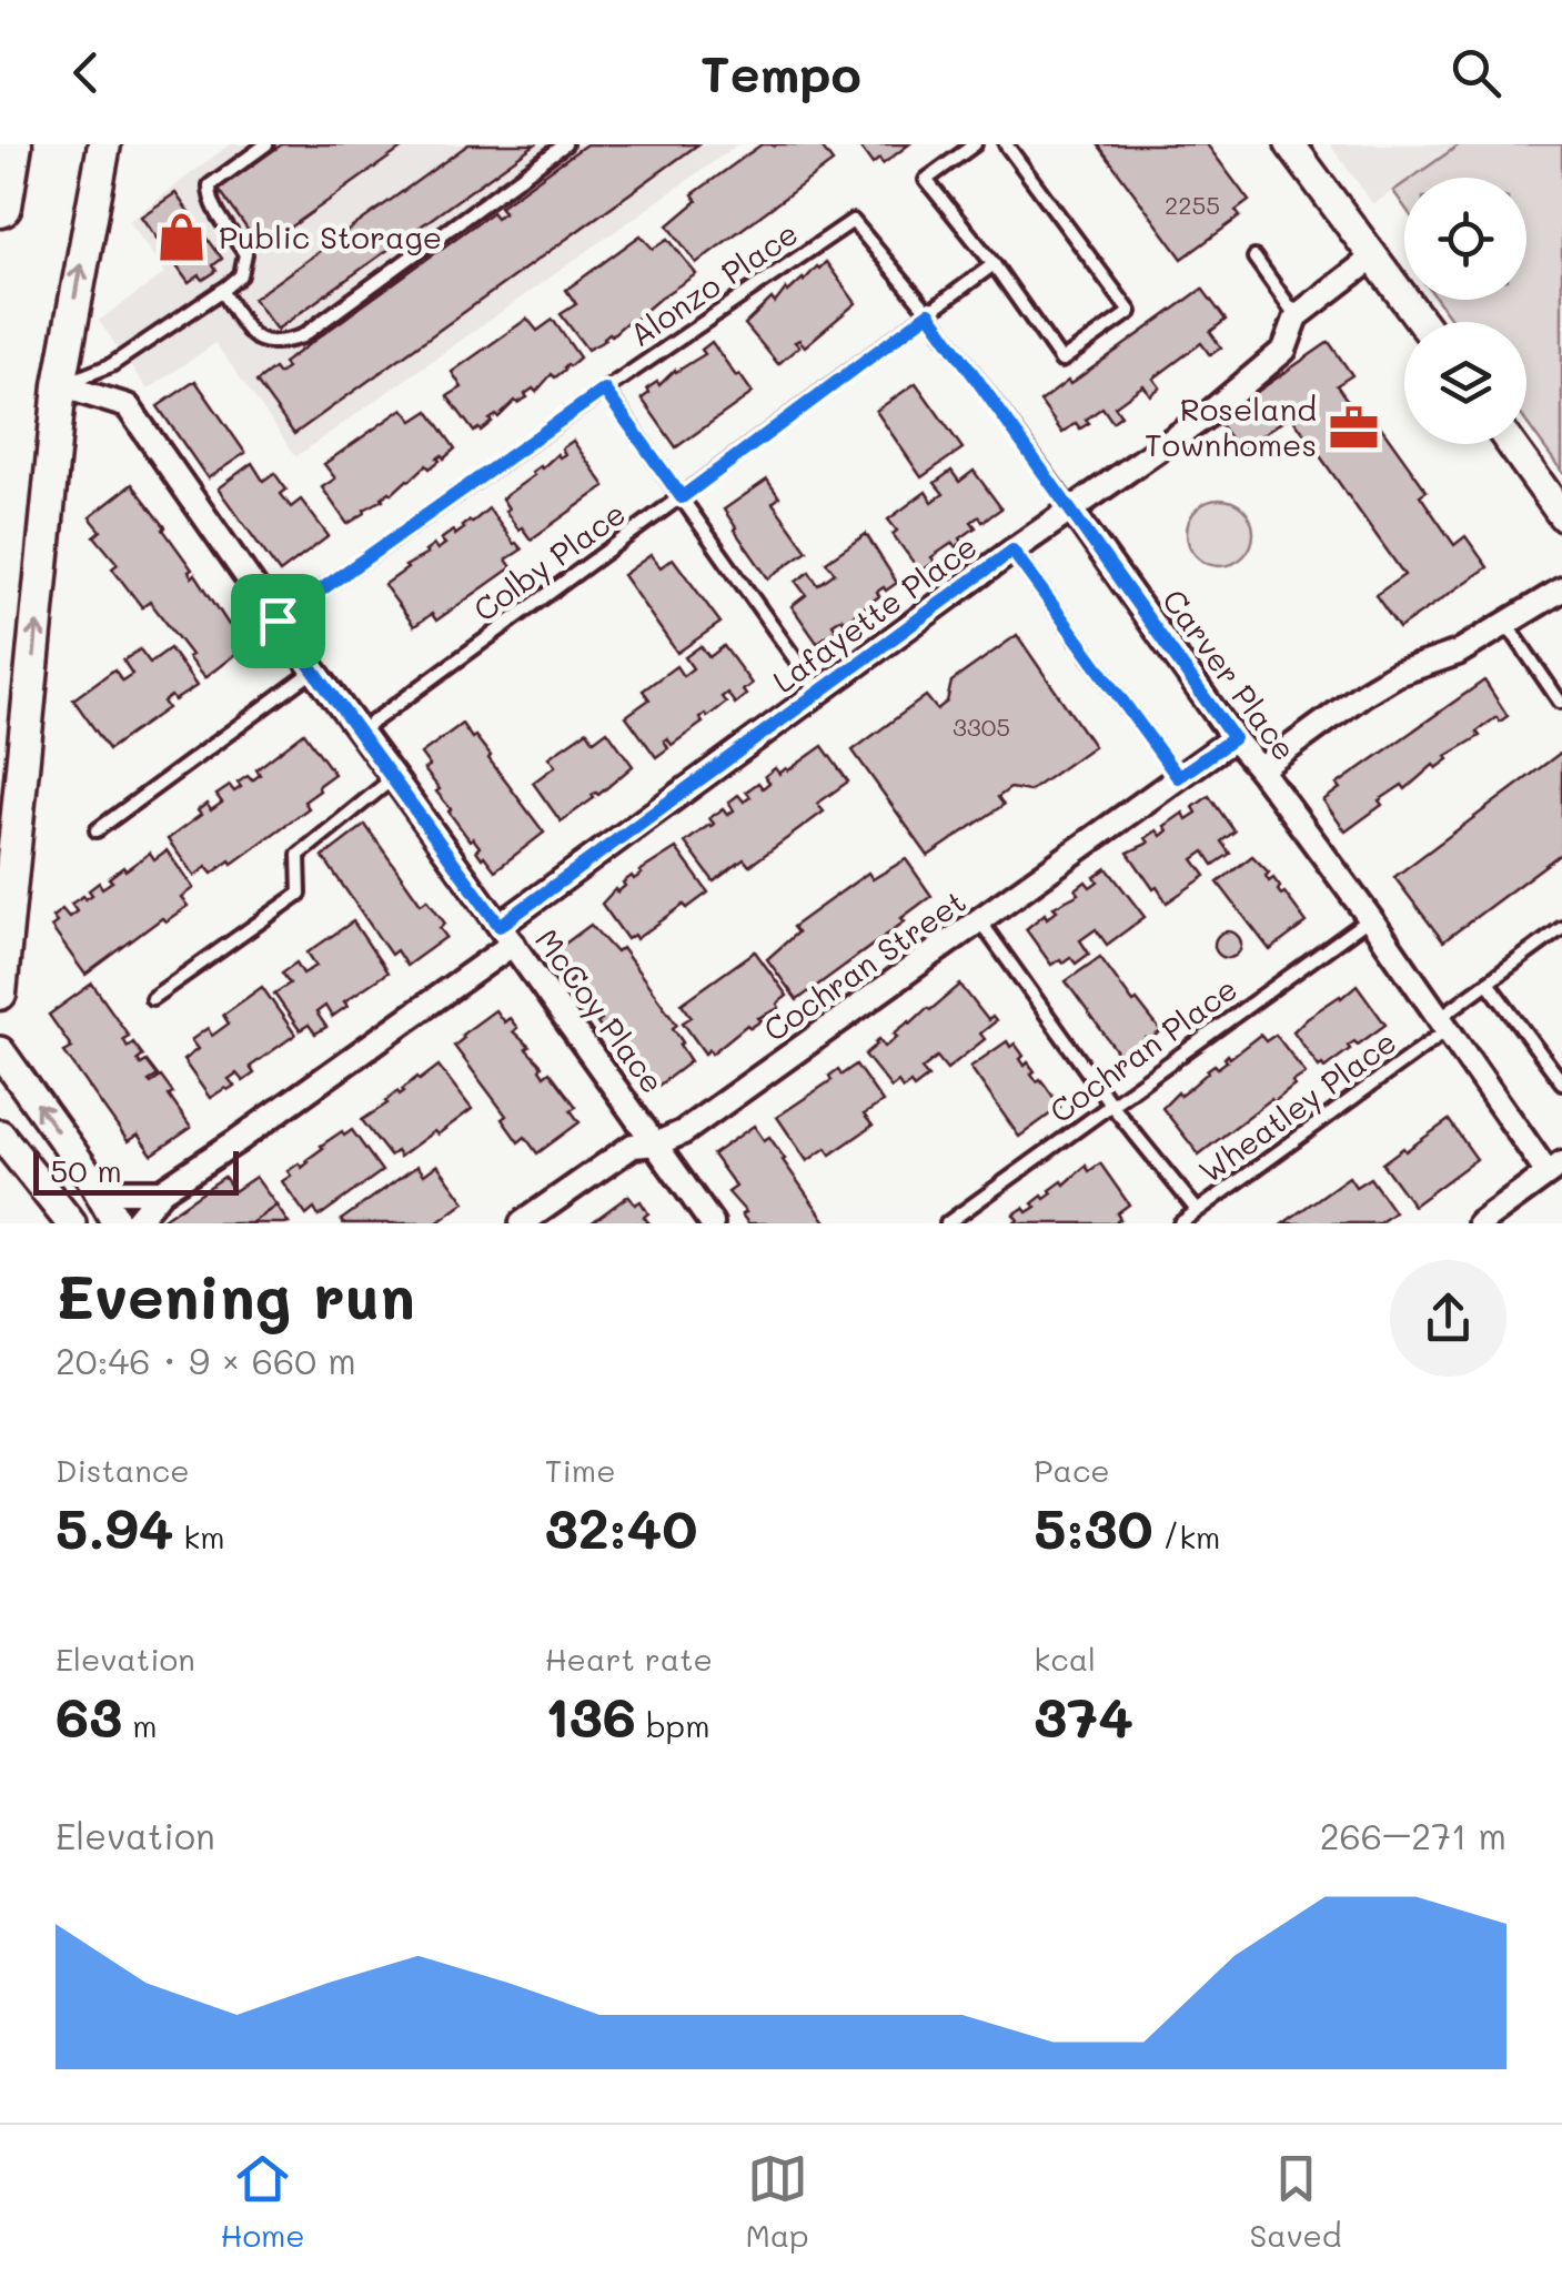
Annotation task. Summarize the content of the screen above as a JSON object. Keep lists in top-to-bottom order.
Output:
{
  "streets": {
    "street": [
      "Lafayette Place",
      "Carver Place",
      "Cochran Street",
      "McCoy Place"
    ],
    "lane": [
      "Alonzo Place",
      "Colby Place",
      "Cochran Place",
      "Wheatley Place"
    ]
  },
  "crossings": [
    ["Alonzo Place", "Carver Place"],
    ["Alonzo Place", "McCoy Place"],
    ["Colby Place", "Carver Place"],
    ["Colby Place", "McCoy Place"],
    ["Lafayette Place", "Carver Place"],
    ["Lafayette Place", "McCoy Place"],
    ["Carver Place", "Cochran Street"],
    ["Carver Place", "Cochran Place"],
    ["Carver Place", "Wheatley Place"],
    ["Cochran Street", "McCoy Place"]
  ],
  "places": {
    "shop": ["Public Storage"],
    "office": ["Roseland Townhomes"]
  },
  "house_numbers": ["2255", "3305"],
  "scale_bar": "50 m",
  "page": {
    "header": "Tempo",
    "scale": "50 m",
    "heading": ["Evening run", "20:46 · 9 × 660 m"],
    "stats": [
      ["Distance", "5.94 km"],
      ["Time", "32:40"],
      ["Pace", "5:30 /km"],
      ["Elevation", "63 m"],
      ["Heart rate", "136 bpm"],
      ["kcal", "374"]
    ],
    "chart": ["Elevation", "266–271 m"],
    "tabs": ["Home", "Map", "Saved"]
  }
}
